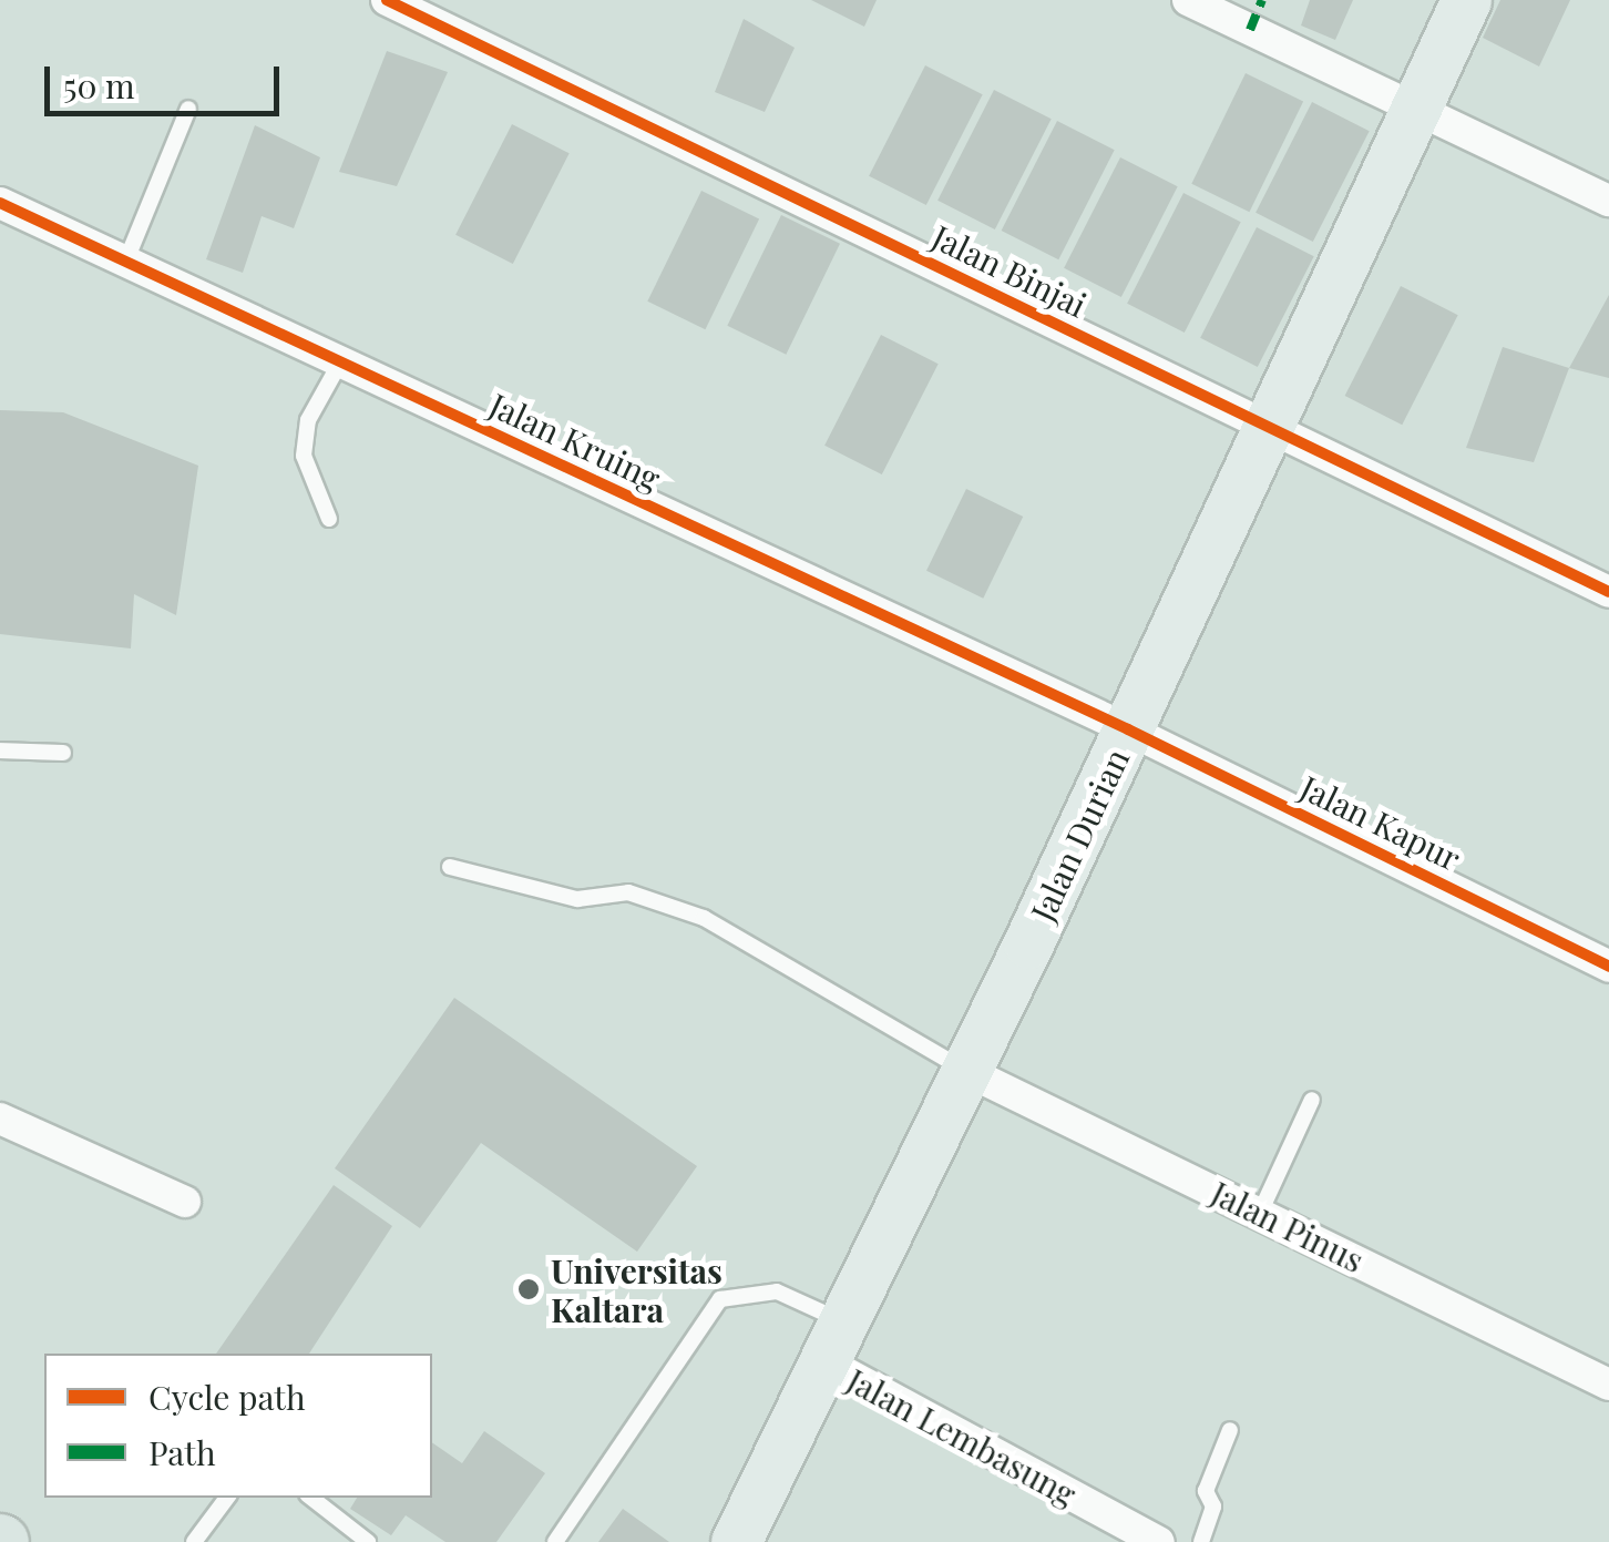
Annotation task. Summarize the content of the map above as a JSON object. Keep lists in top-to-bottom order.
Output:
{
  "streets": {
    "main road": ["Jalan Durian"],
    "street": [
      "Jalan Binjai",
      "Jalan Kruing",
      "Jalan Kapur",
      "Jalan Pinus",
      "Jalan Lembasung"
    ]
  },
  "crossings": [
    ["Jalan Binjai", "Jalan Durian"],
    ["Jalan Kruing", "Jalan Kapur"],
    ["Jalan Kruing", "Jalan Durian"],
    ["Jalan Kapur", "Jalan Durian"],
    ["Jalan Durian", "Jalan Pinus"],
    ["Jalan Durian", "Jalan Lembasung"]
  ],
  "places": ["Universitas Kaltara"],
  "legend": ["Cycle path", "Path"],
  "scale_bar": "50 m"
}
